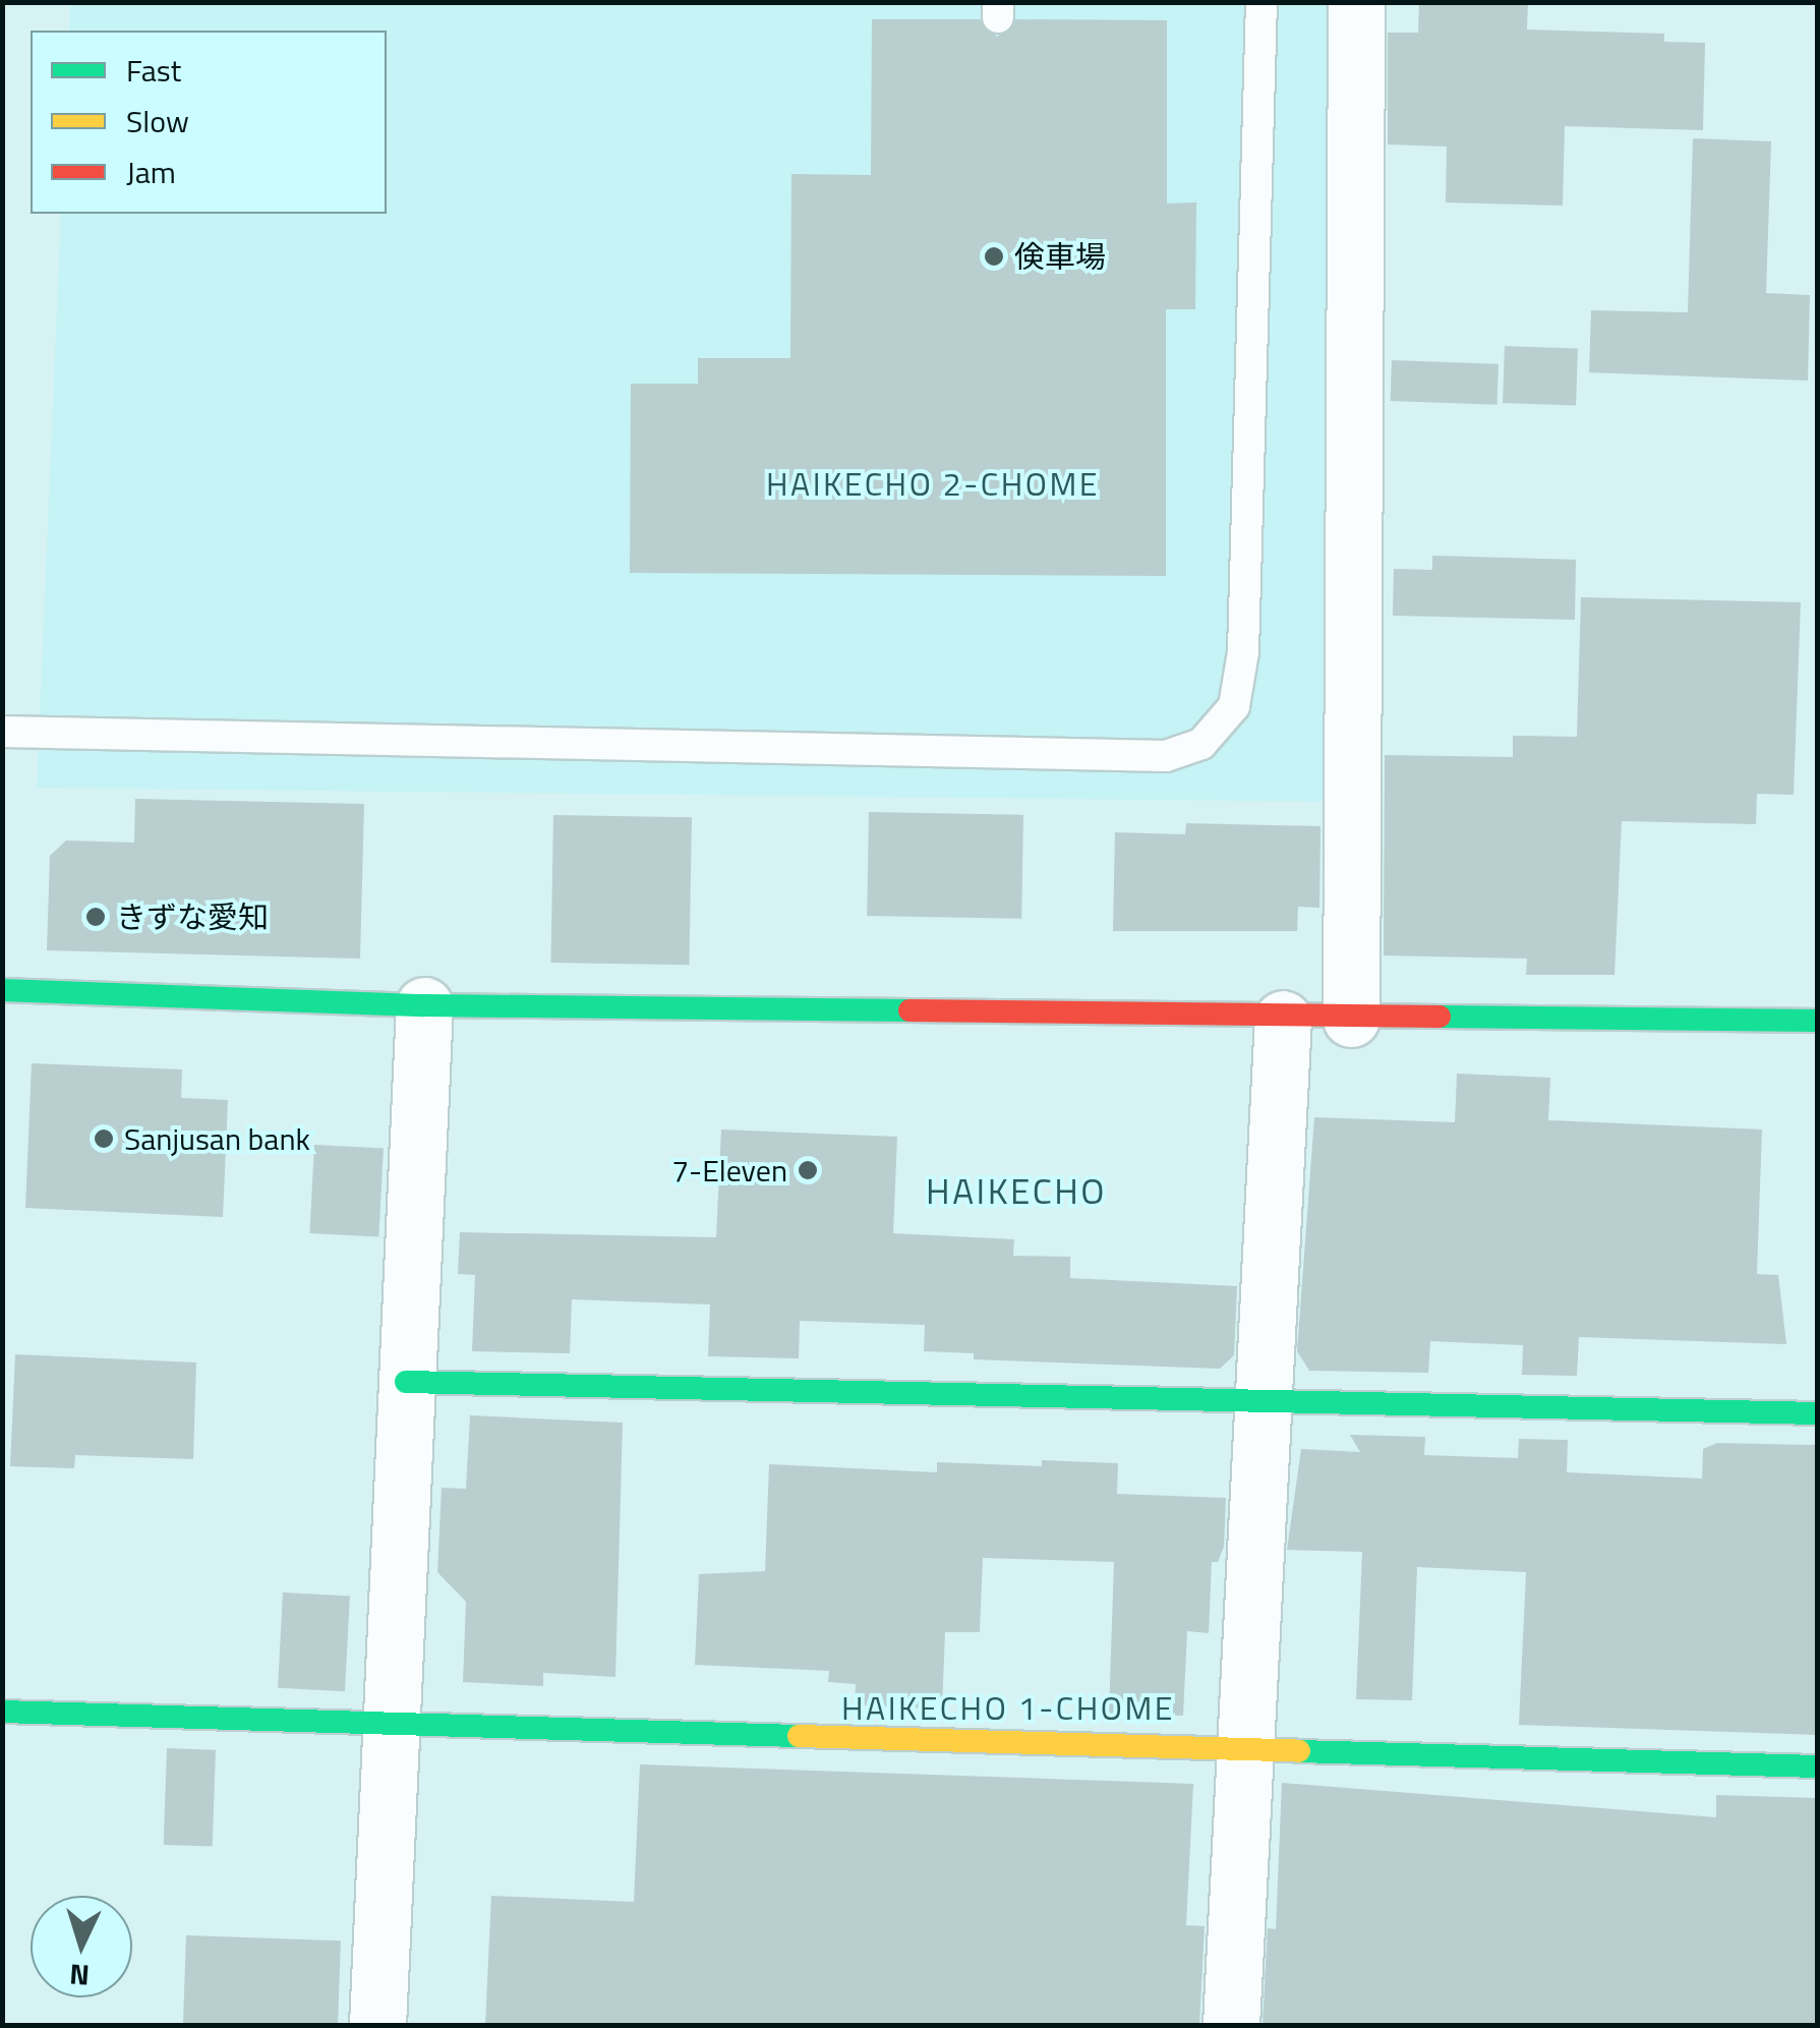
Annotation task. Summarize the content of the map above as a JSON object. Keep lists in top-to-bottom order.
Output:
{
  "districts": ["HAIKECHO 2-CHOME", "HAIKECHO", "HAIKECHO 1-CHOME"],
  "places": [
    "倹車場",
    "きずな愛知",
    "Sanjusan bank",
    "7-Eleven"
  ],
  "legend": ["Fast", "Slow", "Jam"],
  "north": "bottom"
}
